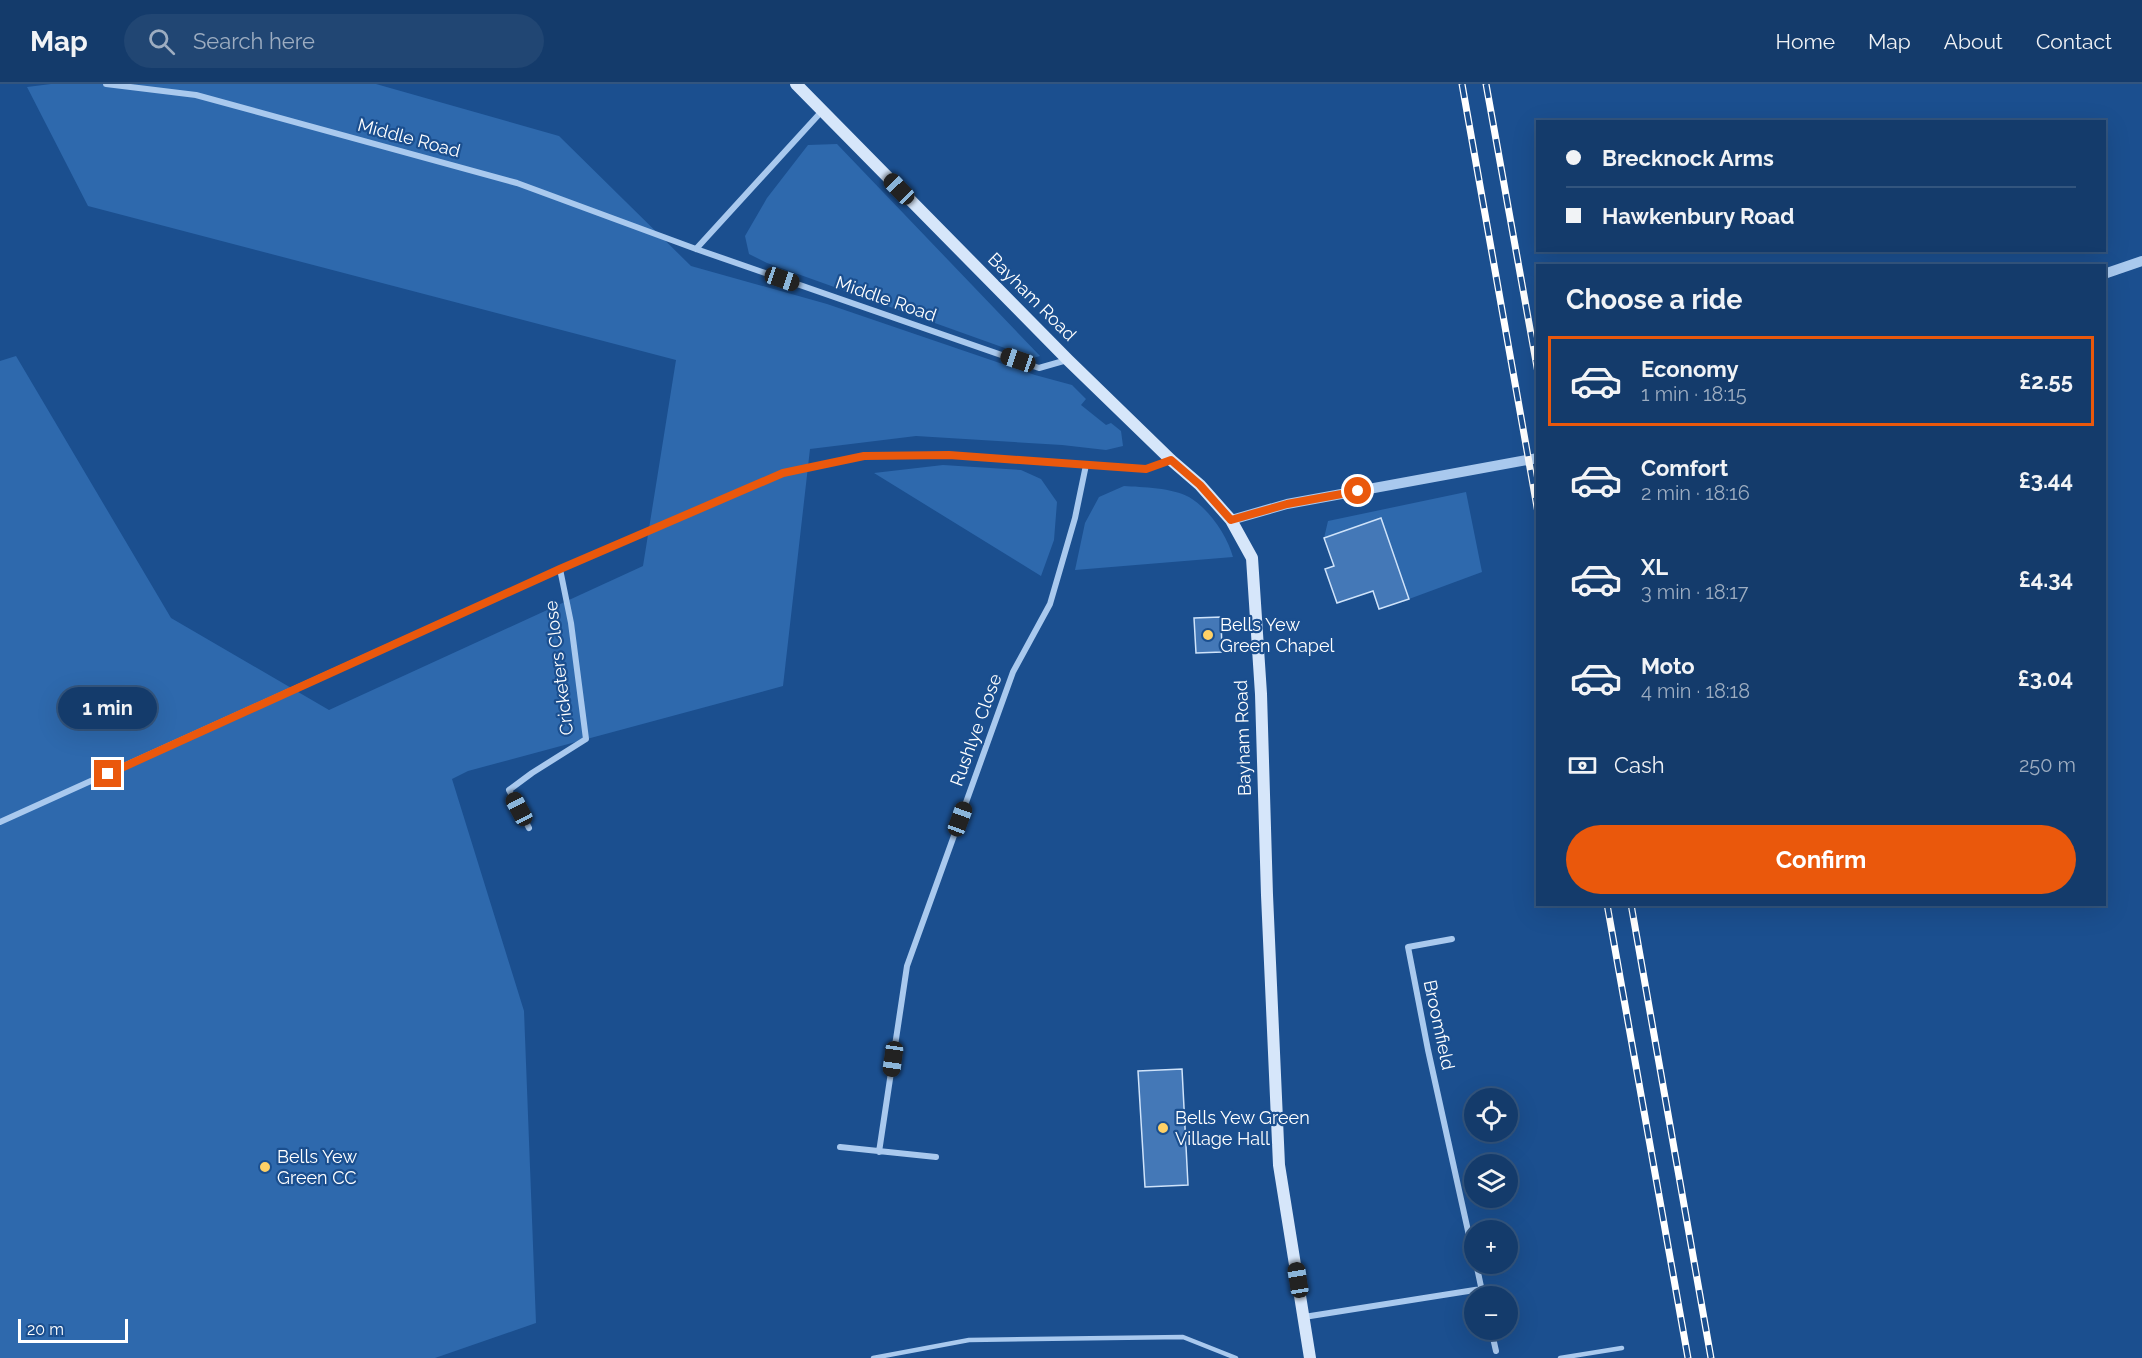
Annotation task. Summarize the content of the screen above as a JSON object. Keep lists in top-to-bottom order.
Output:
{
  "streets": {
    "main road": ["Bayham Road"],
    "street": [
      "Middle Road",
      "Cricketers Close",
      "Rushlye Close",
      "Broomfield"
    ]
  },
  "crossings": [
    ["Middle Road", "Bayham Road"]
  ],
  "places": ["Bells Yew Green Chapel", "Bells Yew Green Village Hall", "Bells Yew Green CC"],
  "scale_bar": "20 m",
  "page": {
    "header": "Map",
    "search": "Search here",
    "nav": [
      "Home",
      "Map",
      "About",
      "Contact"
    ],
    "banner": ["Brecknock Arms", "Hawkenbury Road"],
    "heading": "Choose a ride",
    "list": [
      {
        "name": "Economy",
        "note": "1 min · 18:15",
        "value": "£2.55"
      },
      {
        "name": "Comfort",
        "note": "2 min · 18:16",
        "value": "£3.44"
      },
      {
        "name": "XL",
        "note": "3 min · 18:17",
        "value": "£4.34"
      },
      {
        "name": "Moto",
        "note": "4 min · 18:18",
        "value": "£3.04"
      }
    ],
    "bubble": "1 min",
    "pay": ["Cash", "250 m"],
    "buttons": "Confirm",
    "map_buttons": ["+", "−"],
    "scale": "20 m"
  }
}
